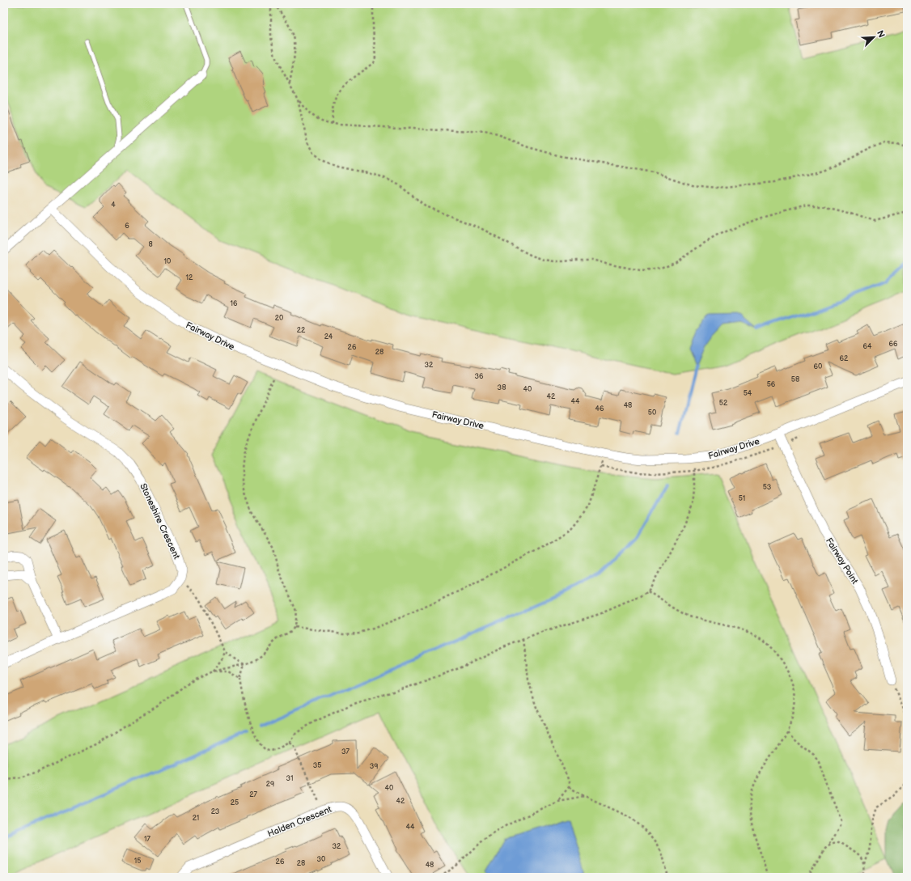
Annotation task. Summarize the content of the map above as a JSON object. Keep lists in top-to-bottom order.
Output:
{
  "streets": {
    "street": [
      "Fairway Drive",
      "Stoneshire Crescent",
      "Fairway Point",
      "Halden Crescent"
    ]
  },
  "crossings": [
    ["Fairway Drive", "Fairway Point"]
  ],
  "house_numbers": [
    "4",
    "6",
    "8",
    "10",
    "12",
    "16",
    "20",
    "22",
    "24",
    "66",
    "64",
    "26",
    "28",
    "62",
    "32",
    "60",
    "36",
    "58",
    "56",
    "38",
    "40",
    "54",
    "42",
    "44",
    "52",
    "48",
    "46",
    "50",
    "53",
    "51",
    "37",
    "35",
    "39",
    "31",
    "29",
    "40",
    "27",
    "42",
    "25",
    "23",
    "21",
    "44",
    "17",
    "32",
    "30",
    "15",
    "26",
    "28",
    "48"
  ],
  "north": "top right"
}
